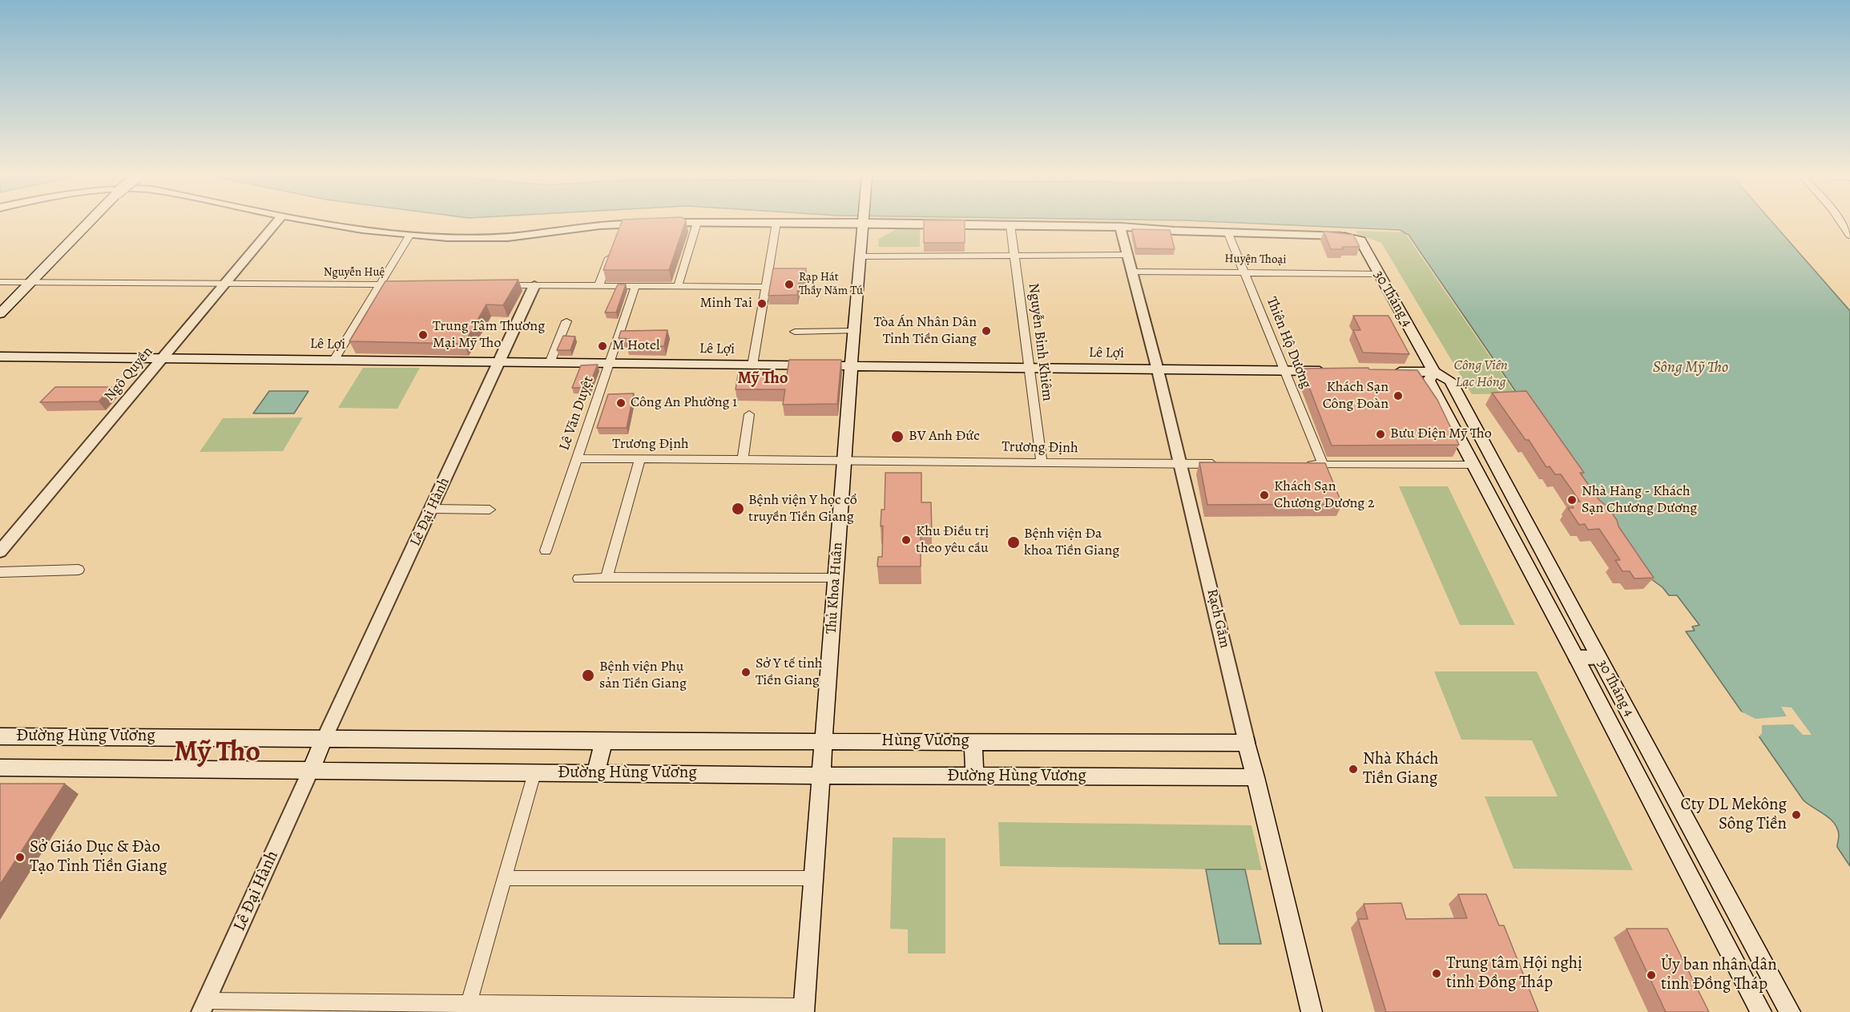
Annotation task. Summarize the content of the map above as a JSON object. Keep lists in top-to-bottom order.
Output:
{
  "streets": {
    "main road": [
      "30 Tháng 4",
      "Lê Lợi",
      "Thủ Khoa Huân",
      "Rạch Gầm",
      "Đường Hùng Vương",
      "Hùng Vương"
    ],
    "street": [
      "Huyện Thoại",
      "Nguyễn Huệ",
      "Nguyễn Bỉnh Khiêm",
      "Thiên Hộ Dương",
      "Ngô Quyền",
      "Lê Văn Duyệt",
      "Trương Định",
      "Lê Đại Hành"
    ]
  },
  "crossings": [
    ["Huyện Thoại", "30 Tháng 4"],
    ["Huyện Thoại", "Thiên Hộ Dương"],
    ["Huyện Thoại", "Rạch Gầm"],
    ["Nguyễn Huệ", "Ngô Quyền"],
    ["Nguyễn Bỉnh Khiêm", "Lê Lợi"],
    ["Nguyễn Bỉnh Khiêm", "Trương Định"],
    ["Thiên Hộ Dương", "Lê Lợi"],
    ["Lê Lợi", "Ngô Quyền"],
    ["Lê Lợi", "Lê Văn Duyệt"],
    ["Lê Lợi", "Lê Đại Hành"],
    ["Lê Lợi", "Thủ Khoa Huân"],
    ["Lê Lợi", "Rạch Gầm"],
    ["Lê Văn Duyệt", "Trương Định"],
    ["Trương Định", "Thủ Khoa Huân"],
    ["Trương Định", "Rạch Gầm"],
    ["Lê Đại Hành", "Đường Hùng Vương"],
    ["Thủ Khoa Huân", "Đường Hùng Vương"],
    ["Thủ Khoa Huân", "Hùng Vương"],
    ["Rạch Gầm", "Đường Hùng Vương"],
    ["Rạch Gầm", "Hùng Vương"],
    ["Đường Hùng Vương", "Hùng Vương"]
  ],
  "districts": ["Mỹ Tho", "Mỹ Tho"],
  "water": ["Sông Mỹ Tho"],
  "parks": ["Công Viên Lạc Hồng"],
  "places": [
    "Rạp Hát Thầy Năm Tú",
    "Minh Tai",
    "Tòa Án Nhân Dân Tỉnh Tiền Giang",
    "Trung Tâm Thương Mại Mỹ Tho",
    "M Hotel",
    "Khách Sạn Công Đoàn",
    "Công An Phường 1",
    "Bưu Điện Mỹ Tho",
    "BV Anh Đức",
    "Khách Sạn Chương Dương 2",
    "Nhà Hàng - Khách Sạn Chương Dương",
    "Bệnh viện Y học cổ truyền Tiền Giang",
    "Khu Điều trị theo yêu cầu",
    "Bệnh viện Đa khoa Tiền Giang",
    "Sở Y tế tỉnh Tiền Giang",
    "Bệnh viện Phụ sản Tiền Giang",
    "Nhà Khách Tiền Giang",
    "Cty DL Mekông Sông Tiền",
    "Sở Giáo Dục & Đào Tạo Tỉnh Tiền Giang",
    "Trung tâm Hội nghị tỉnh Đồng Tháp",
    "Ủy ban nhân dân tỉnh Đồng Tháp"
  ]
}
